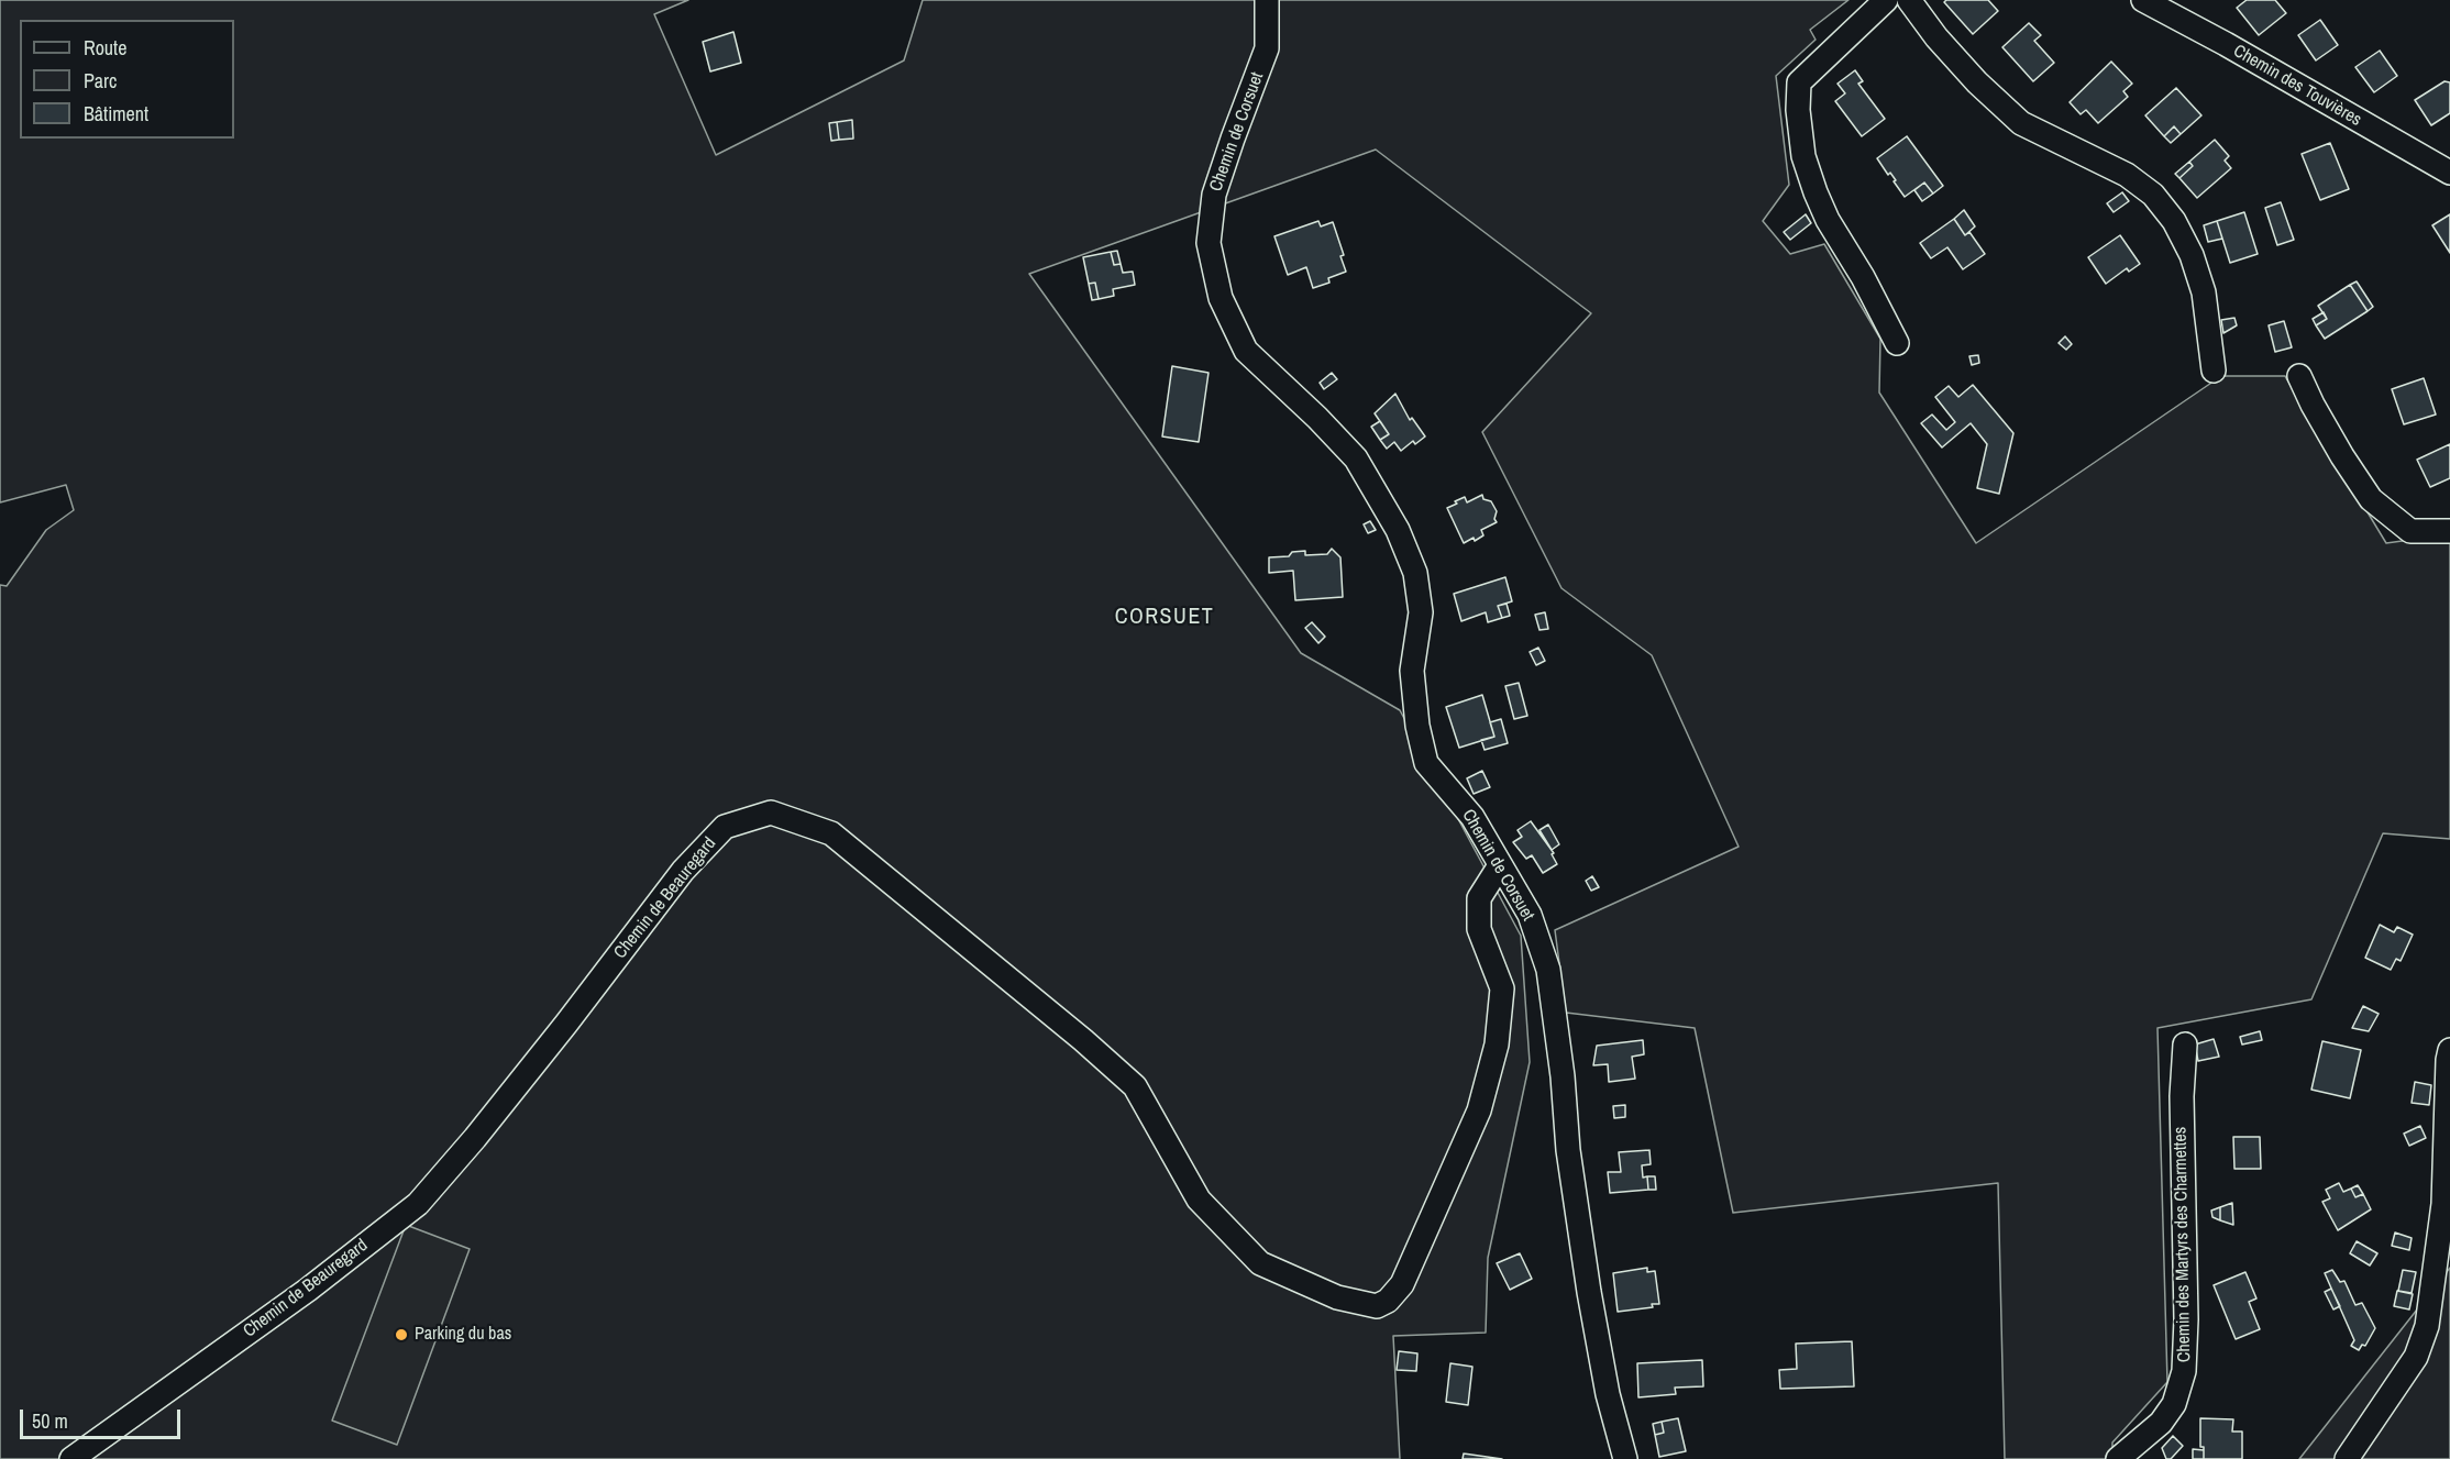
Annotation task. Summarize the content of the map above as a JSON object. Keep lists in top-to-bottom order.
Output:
{
  "streets": {
    "street": [
      "Chemin des Touvières",
      "Chemin de Corsuet",
      "Chemin de Beauregard",
      "Chemin des Martyrs des Charmettes"
    ]
  },
  "crossings": [
    ["Chemin de Corsuet", "Chemin de Beauregard"]
  ],
  "districts": ["CORSUET"],
  "places": ["Parking du bas"],
  "legend": ["Route", "Parc", "Bâtiment"],
  "scale_bar": "50 m"
}
